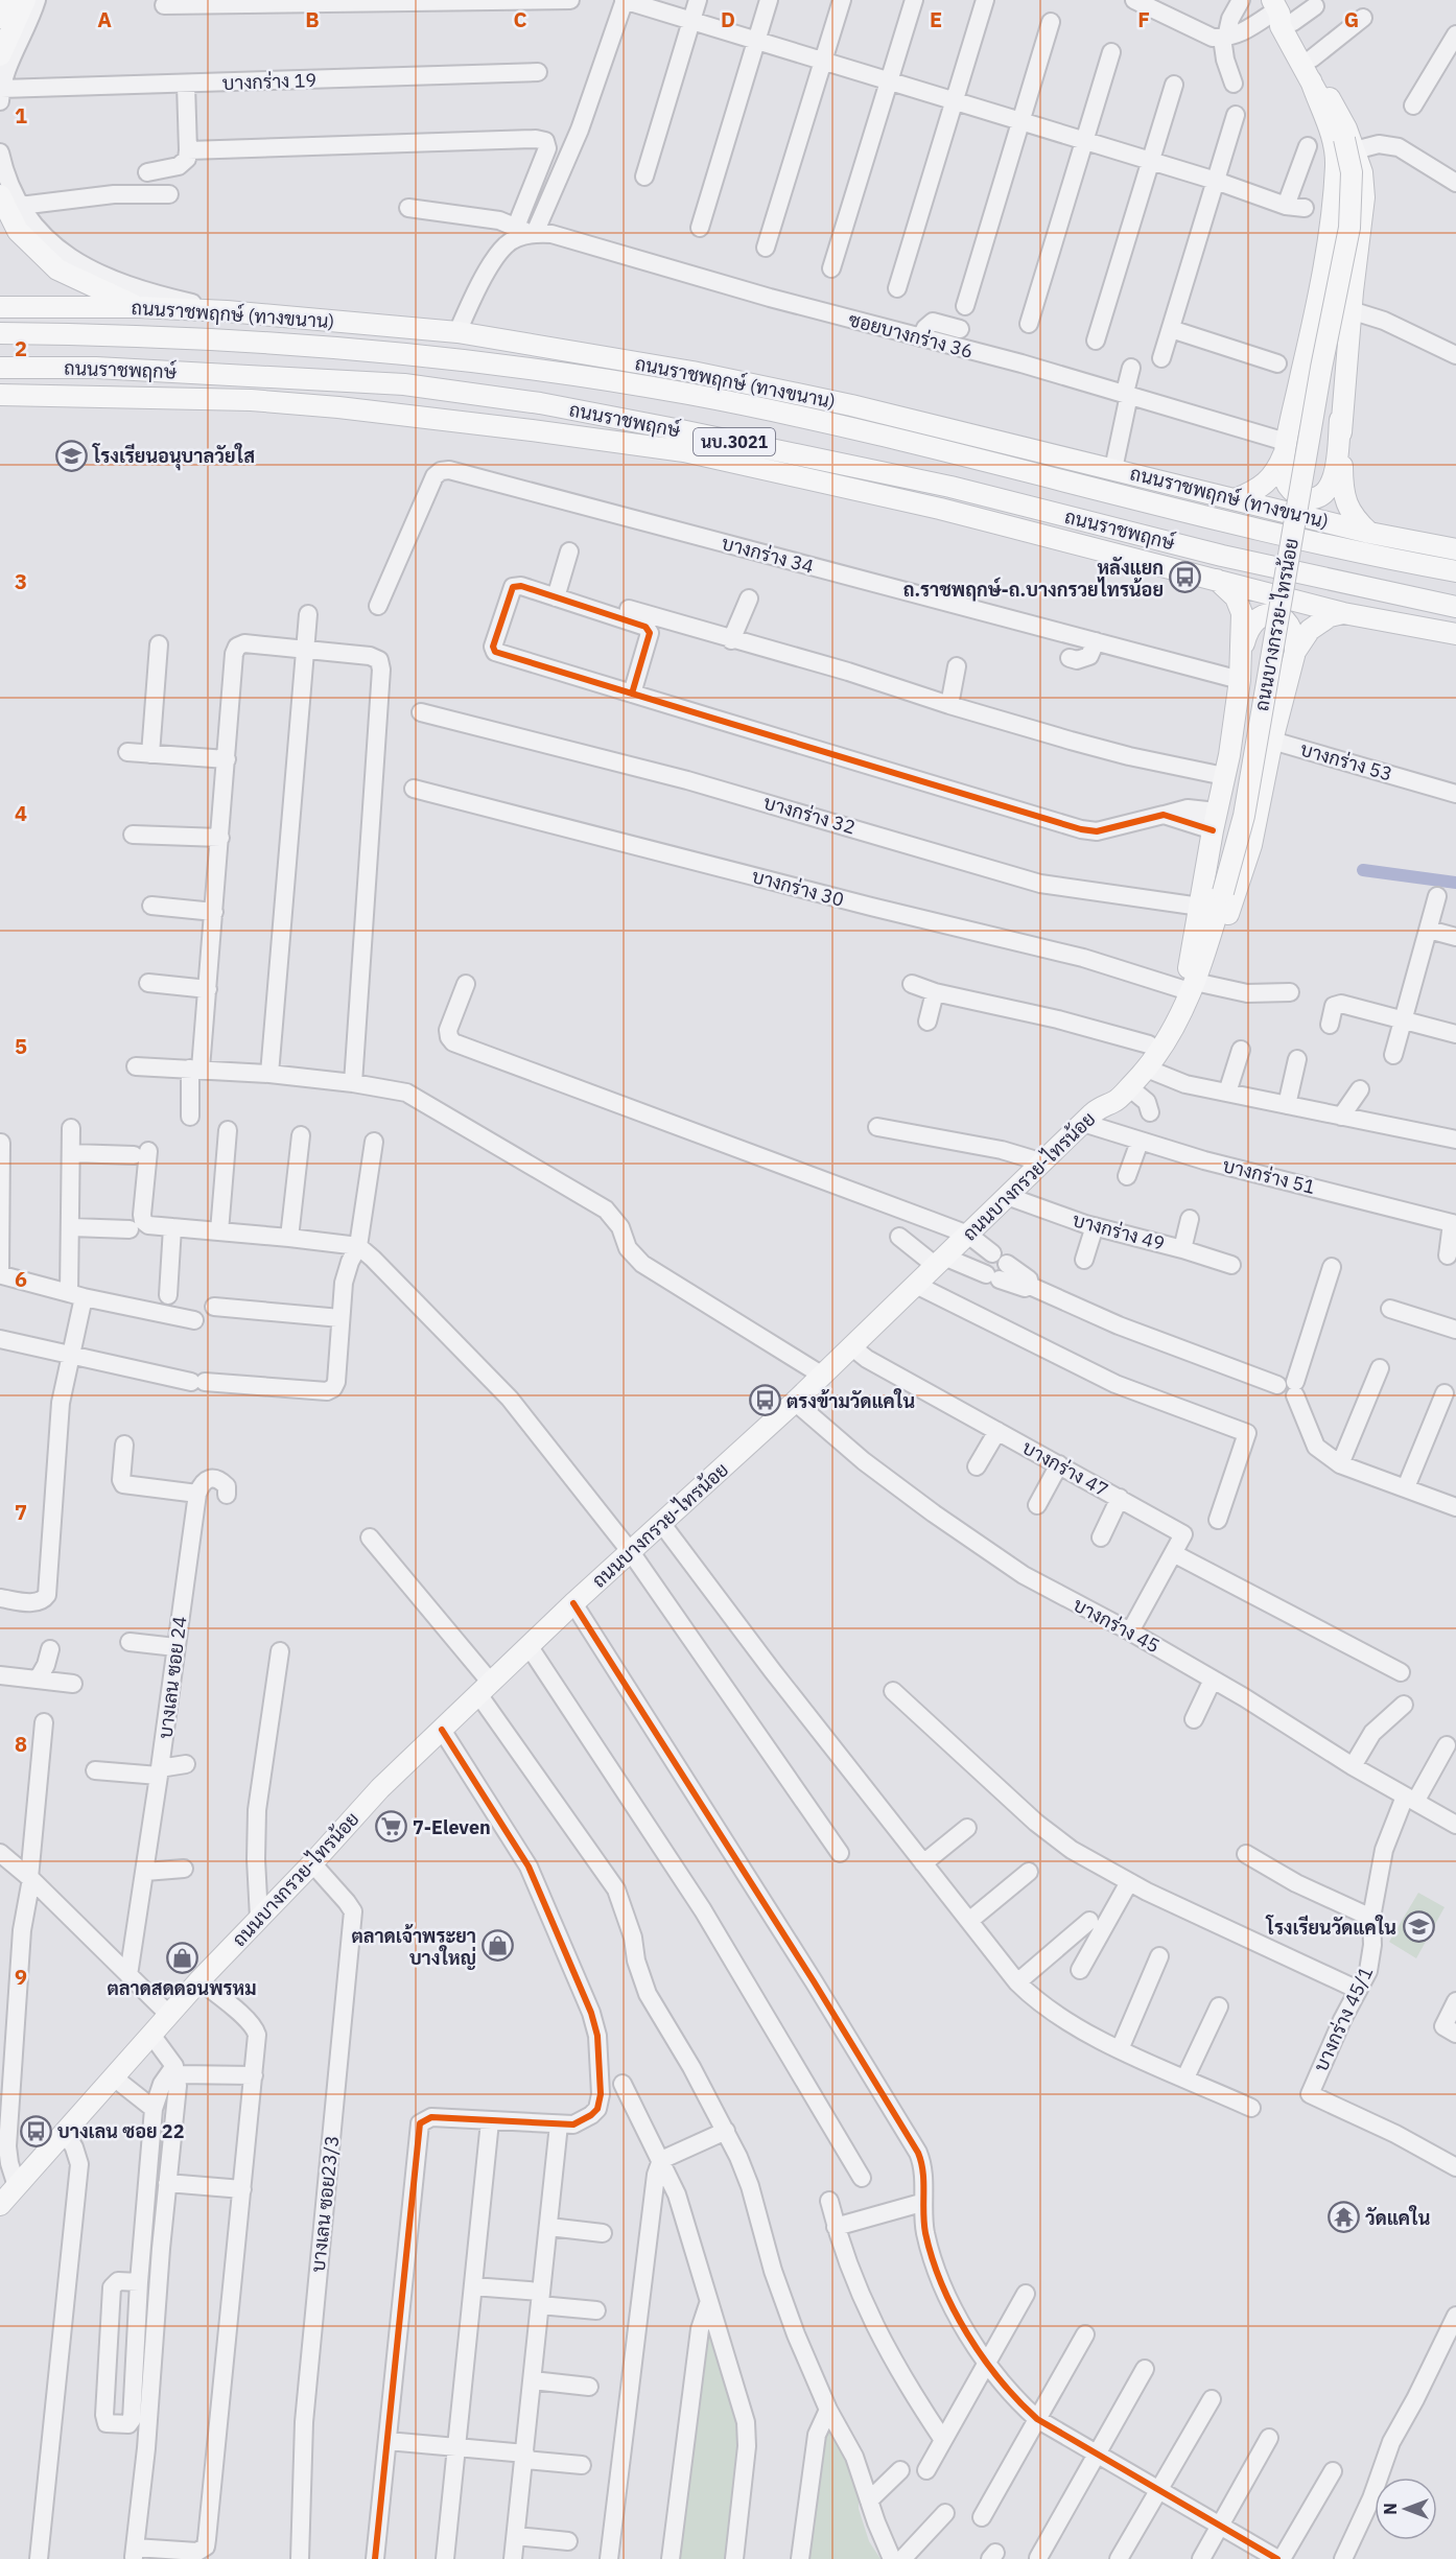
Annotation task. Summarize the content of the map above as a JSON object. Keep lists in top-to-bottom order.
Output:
{
  "streets": {
    "main road": [
      "ถนนราชพฤกษ์ (ทางขนาน)",
      "ถนนราชพฤกษ์",
      "นบ.3021",
      "ถนนบางกรวย-ไทรน้อย"
    ],
    "street": [
      "บางกร่าง 19",
      "ซอยบางกร่าง 36",
      "บางกร่าง 34",
      "บางกร่าง 53",
      "บางกร่าง 32",
      "บางกร่าง 30",
      "บางกร่าง 51",
      "บางกร่าง 49",
      "บางกร่าง 47",
      "บางกร่าง 45",
      "บางเลน ซอย 24",
      "บางกร่าง 45/1",
      "บางเลน ซอย23/3"
    ]
  },
  "crossings": [
    ["ถนนบางกรวย-ไทรน้อย", "บางกร่าง 30"],
    ["ถนนบางกรวย-ไทรน้อย", "บางกร่าง 51"],
    ["ถนนบางกรวย-ไทรน้อย", "บางกร่าง 49"],
    ["ถนนบางกรวย-ไทรน้อย", "บางกร่าง 47"],
    ["ถนนบางกรวย-ไทรน้อย", "บางกร่าง 45"],
    ["ถนนบางกรวย-ไทรน้อย", "บางเลน ซอย23/3"],
    ["บางกร่าง 45", "บางกร่าง 45/1"]
  ],
  "places": {
    "school or university": ["โรงเรียนอนุบาลวัยใส", "โรงเรียนวัดแคใน"],
    "bus stop": ["หลังแยก ถ.ราชพฤกษ์-ถ.บางกรวยไทรน้อย", "ตรงข้ามวัดแคใน", "บางเลน ซอย 22"],
    "supermarket": ["7-Eleven"],
    "shop": ["ตลาดเจ้าพระยา บางใหญ่", "ตลาดสดดอนพรหม"],
    "temple": ["วัดแคใน"]
  },
  "north": "left",
  "grid": {
    "columns": [
      "A",
      "B",
      "C",
      "D",
      "E",
      "F",
      "G"
    ],
    "rows": [
      "1",
      "2",
      "3",
      "4",
      "5",
      "6",
      "7",
      "8",
      "9"
    ]
  }
}
